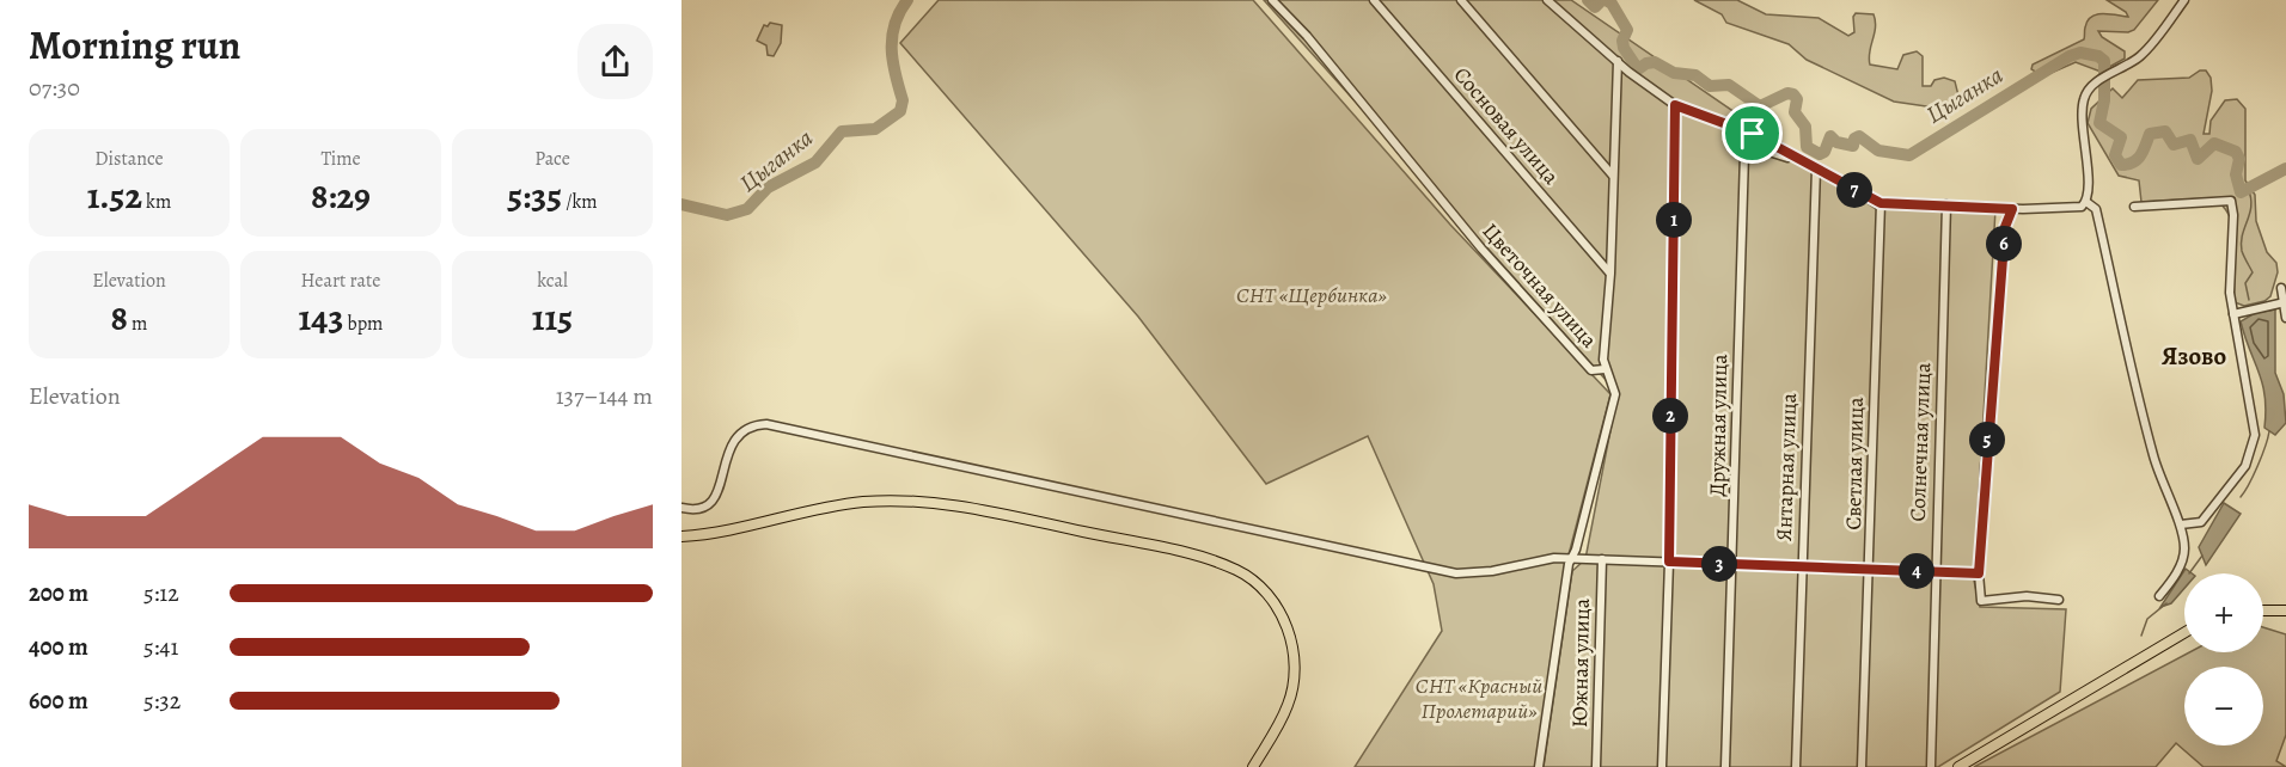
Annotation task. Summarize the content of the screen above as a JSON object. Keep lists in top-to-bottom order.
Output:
{
  "streets": {
    "street": [
      "Сосновая улица",
      "Цветочная улица",
      "Дружная улица",
      "Солнечная улица",
      "Светлая улица",
      "Янтарная улица",
      "Южная улица"
    ]
  },
  "crossings": [
    ["Дружная улица", "Янтарная улица"]
  ],
  "districts": ["Язово"],
  "water": ["Цыганка"],
  "parks": ["СНТ «Щербинка»", "СНТ «Красный Пролетарий»"],
  "page": {
    "heading": ["Morning run", "07:30"],
    "stats": [
      ["Distance", "1.52 km"],
      ["Time", "8:29"],
      ["Pace", "5:35 /km"],
      ["Elevation", "8 m"],
      ["Heart rate", "143 bpm"],
      ["kcal", "115"]
    ],
    "pins": [
      "7",
      "1",
      "6",
      "2",
      "5",
      "3",
      "4"
    ],
    "chart": ["Elevation", "137–144 m"],
    "list": [
      {
        "name": "200 m",
        "note": "5:12"
      },
      {
        "name": "400 m",
        "note": "5:41"
      },
      {
        "name": "600 m",
        "note": "5:32"
      }
    ],
    "map_buttons": ["+", "−"]
  }
}
